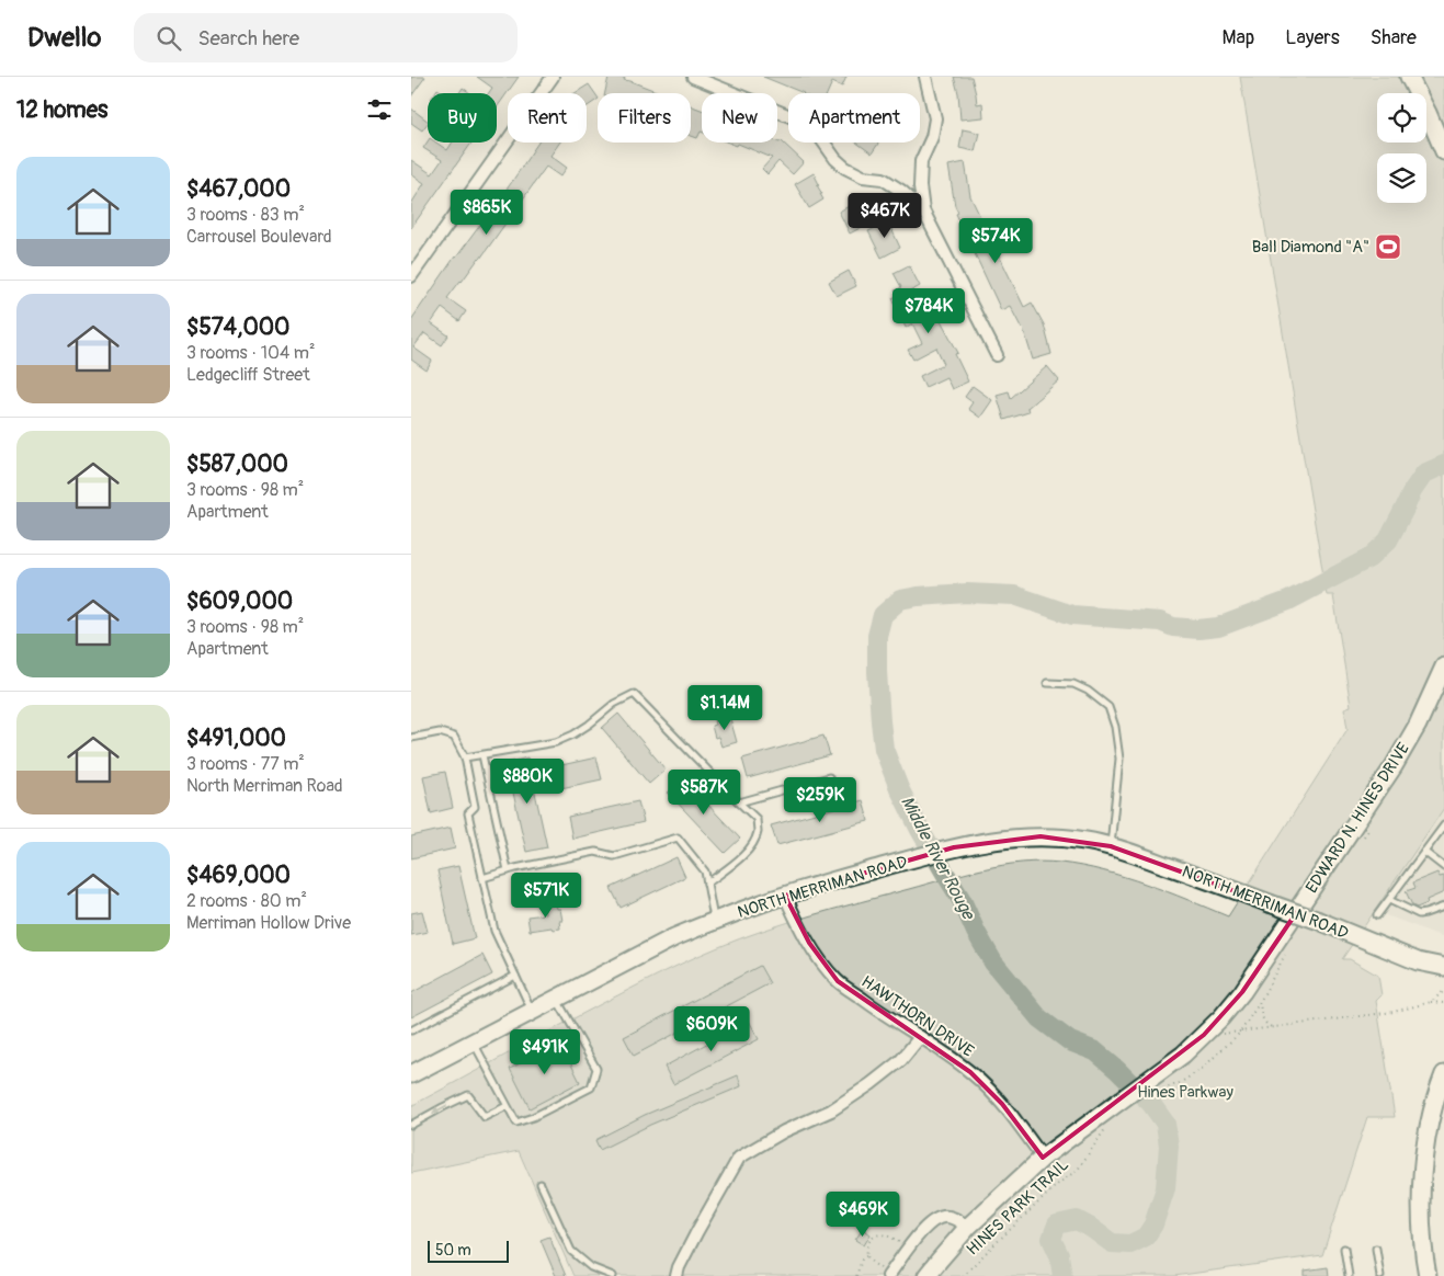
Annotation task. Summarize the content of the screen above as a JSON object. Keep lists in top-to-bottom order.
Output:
{
  "streets": {
    "main road": ["EDWARD N. HINES DRIVE", "NORTH MERRIMAN ROAD"],
    "street": ["HAWTHORN DRIVE"],
    "path": ["HINES PARK TRAIL"]
  },
  "crossings": [
    ["EDWARD N. HINES DRIVE", "HAWTHORN DRIVE"],
    ["EDWARD N. HINES DRIVE", "HINES PARK TRAIL"],
    ["NORTH MERRIMAN ROAD", "HAWTHORN DRIVE"]
  ],
  "water": ["Middle River Rouge"],
  "parks": ["Hines Parkway"],
  "places": {
    "sports": ["Ball Diamond \"A\""]
  },
  "scale_bar": "50 m",
  "page": {
    "header": "Dwello",
    "search": "Search here",
    "nav": ["Map", "Layers", "Share"],
    "heading": "12 homes",
    "chip": [
      "Buy",
      "Rent",
      "Filters",
      "New",
      "Apartment"
    ],
    "list": [
      {
        "name": "$467,000",
        "note": "3 rooms · 83 m² · Carrousel Boulevard"
      },
      {
        "name": "$574,000",
        "note": "3 rooms · 104 m² · Ledgecliff Street"
      },
      {
        "name": "$587,000",
        "note": "3 rooms · 98 m² · Apartment"
      },
      {
        "name": "$609,000",
        "note": "3 rooms · 98 m² · Apartment"
      },
      {
        "name": "$491,000",
        "note": "3 rooms · 77 m² · North Merriman Road"
      },
      {
        "name": "$469,000",
        "note": "2 rooms · 80 m² · Merriman Hollow Drive"
      }
    ],
    "price": [
      "$865K",
      "$467K",
      "$574K",
      "$784K",
      "$1.14M",
      "$880K",
      "$587K",
      "$259K",
      "$571K",
      "$609K",
      "$491K",
      "$469K"
    ],
    "scale": "50 m"
  }
}
